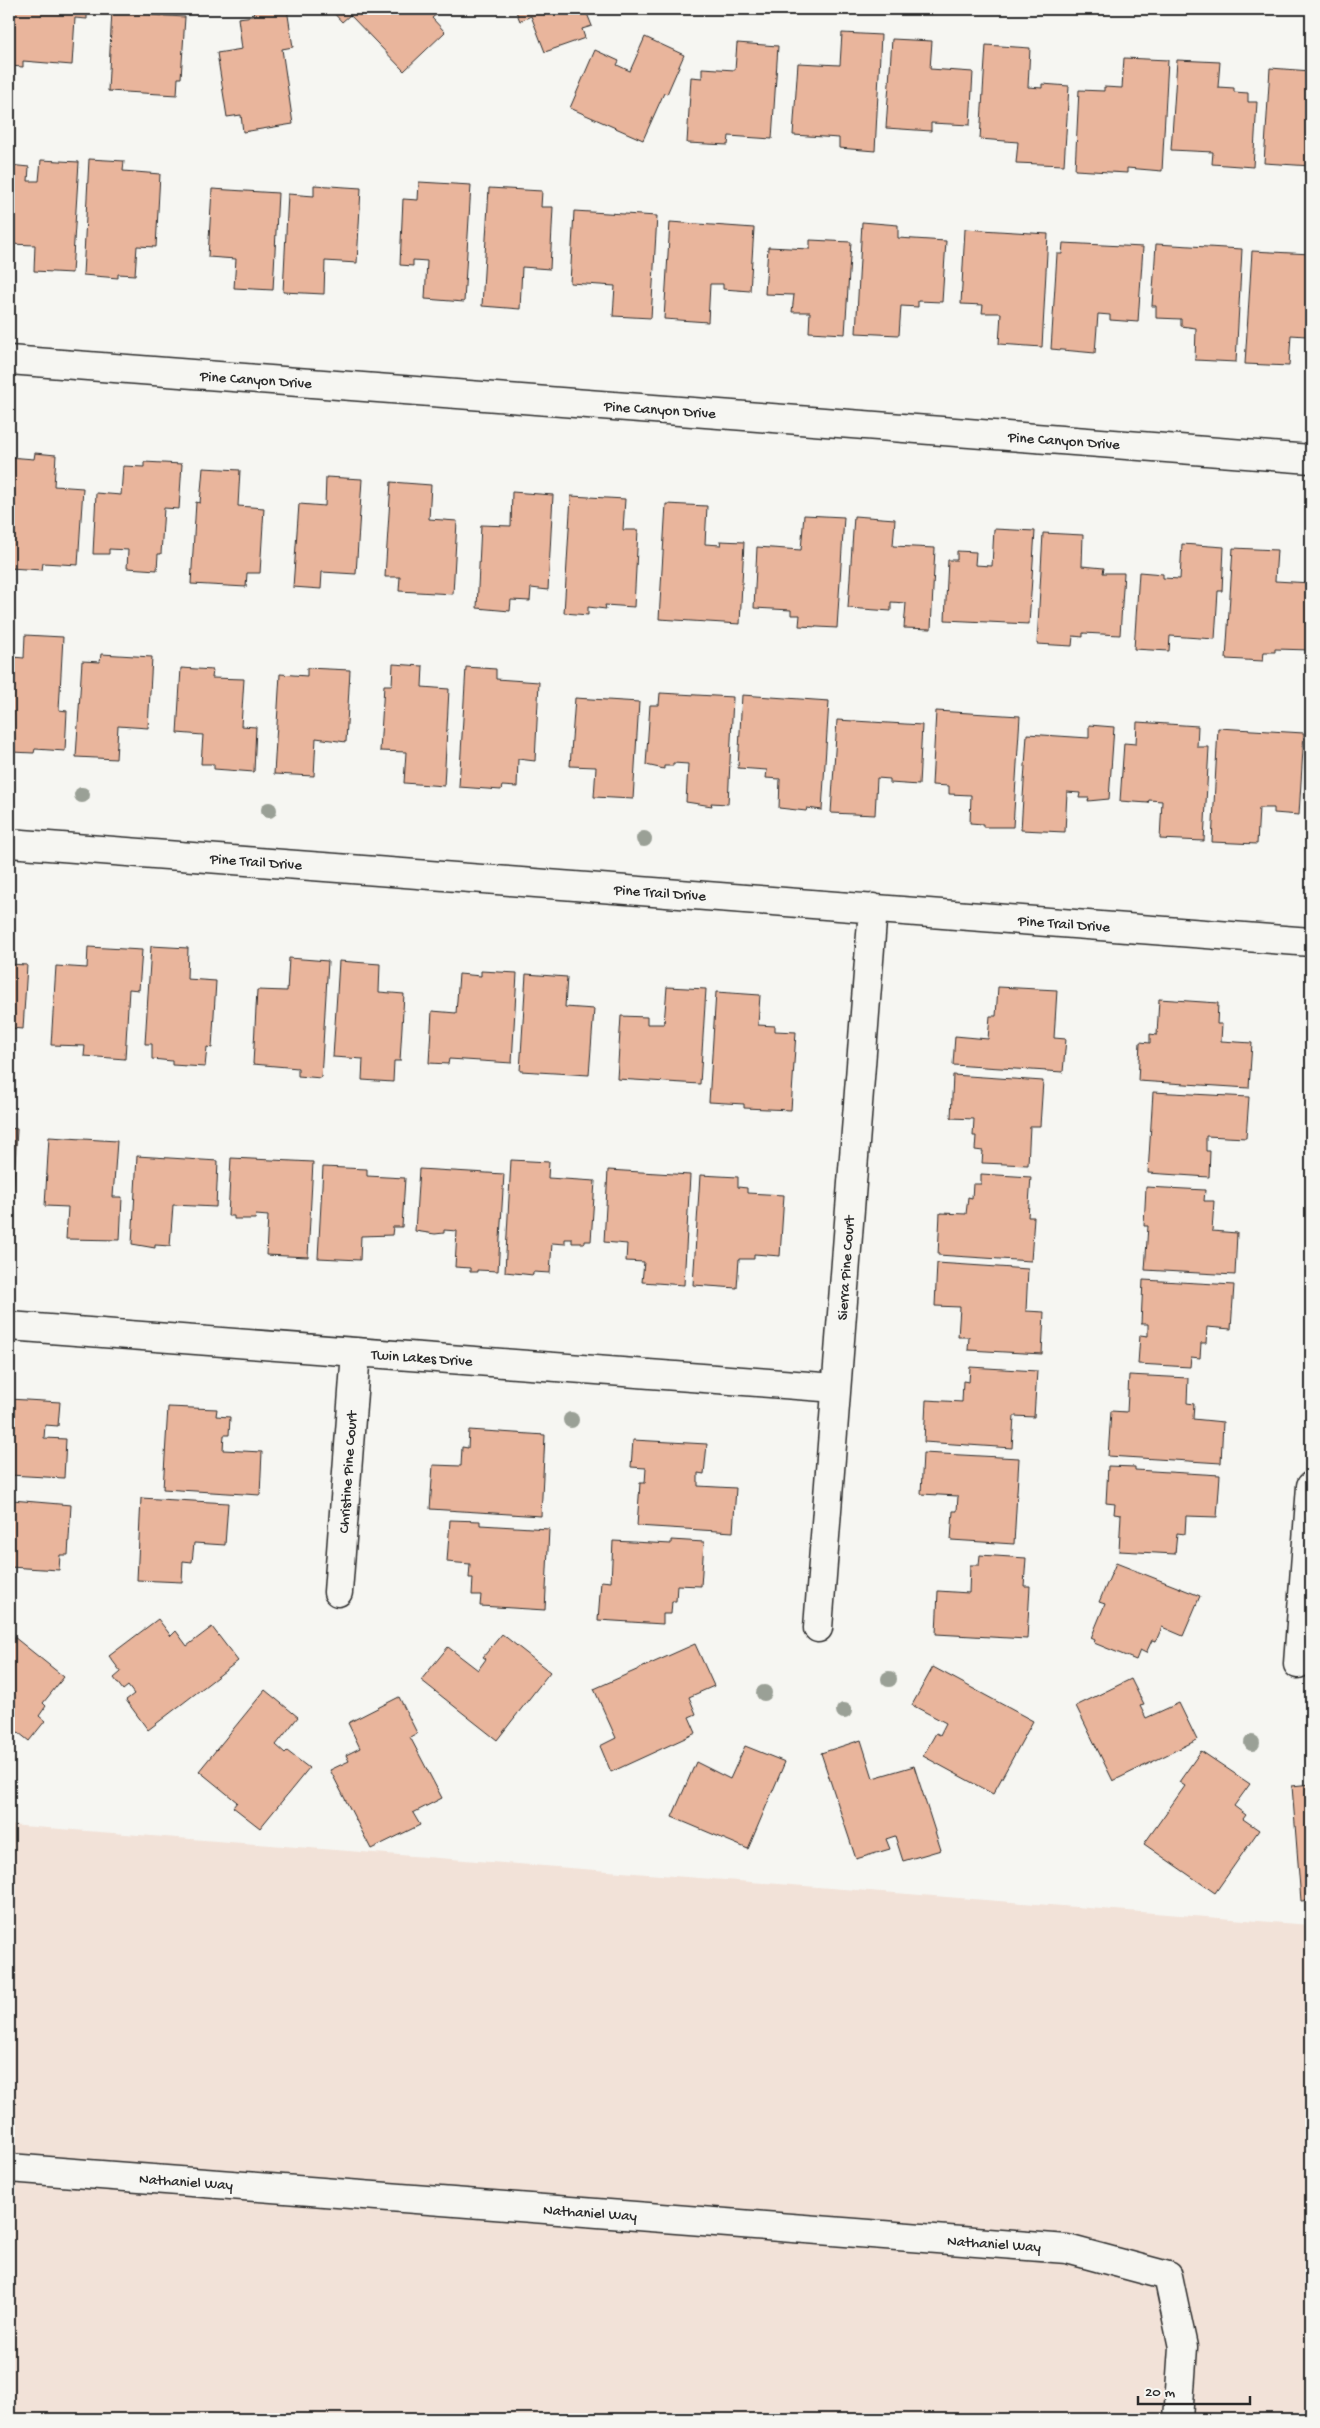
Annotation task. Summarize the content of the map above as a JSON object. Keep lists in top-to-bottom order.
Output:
{
  "streets": {
    "street": [
      "Pine Canyon Drive",
      "Pine Trail Drive",
      "Sierra Pine Court",
      "Twin Lakes Drive",
      "Christine Pine Court",
      "Nathaniel Way"
    ]
  },
  "crossings": [
    ["Pine Trail Drive", "Sierra Pine Court"],
    ["Sierra Pine Court", "Twin Lakes Drive"],
    ["Twin Lakes Drive", "Christine Pine Court"]
  ],
  "scale_bar": "20 m"
}
